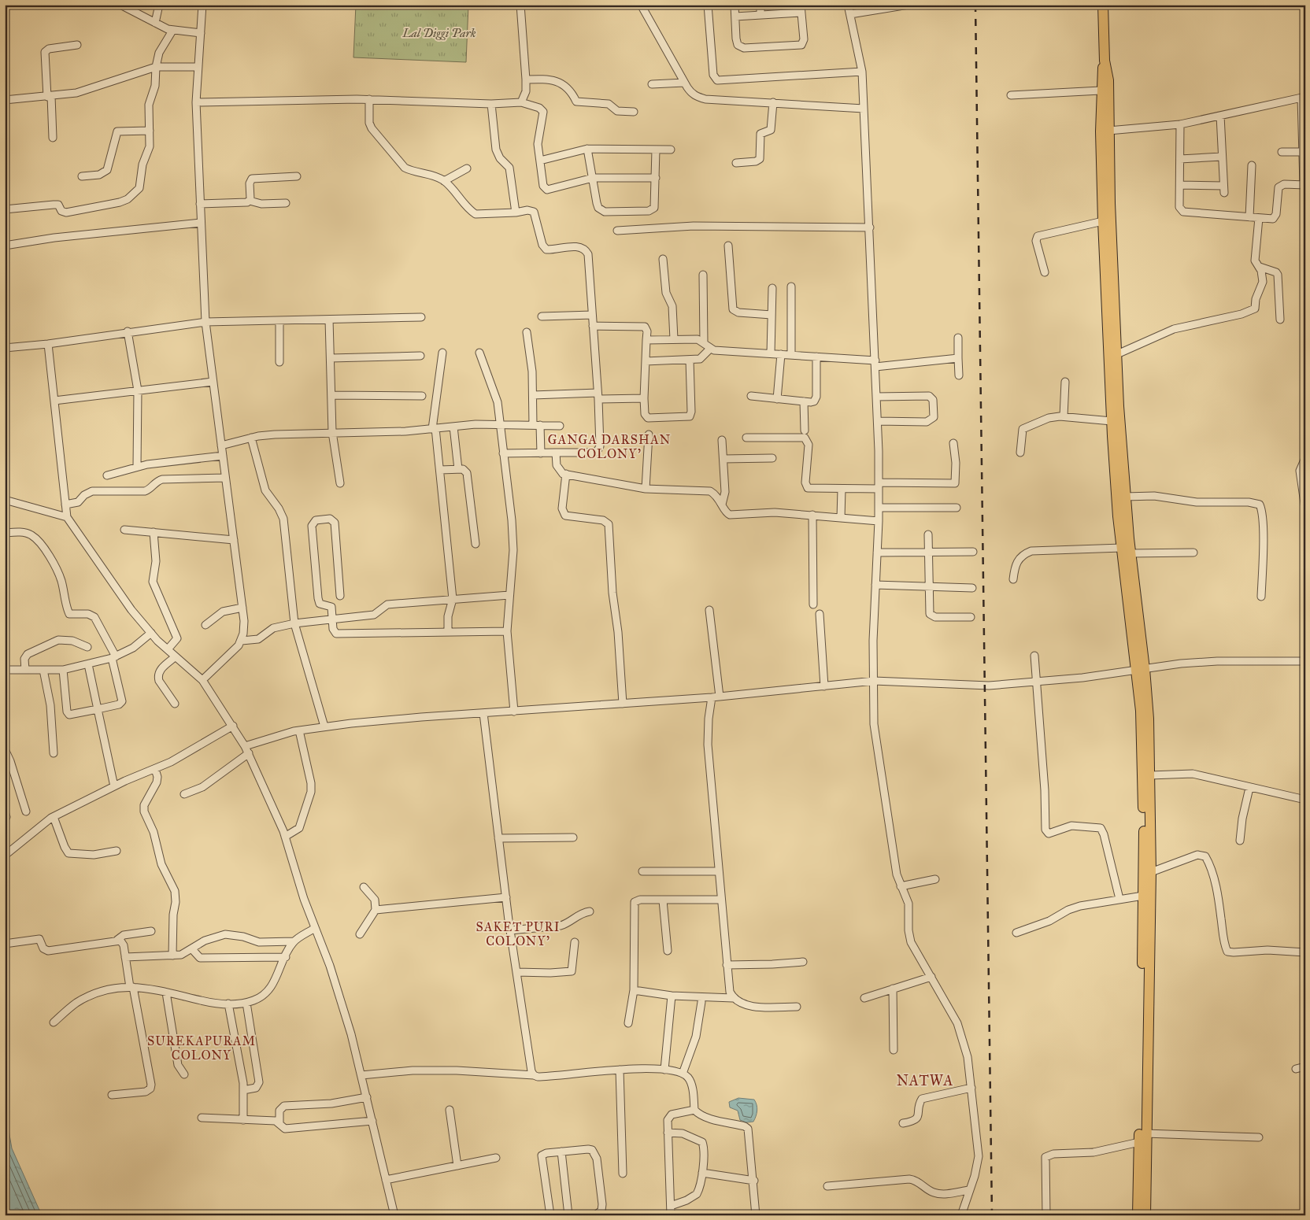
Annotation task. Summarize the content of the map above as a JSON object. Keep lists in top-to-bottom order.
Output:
{
  "districts": [
    "GANGA DARSHAN COLONY'",
    "SAKET PURI COLONY'",
    "SUREKAPURAM COLONY",
    "NATWA"
  ],
  "parks": ["Lal Diggi Park"]
}
